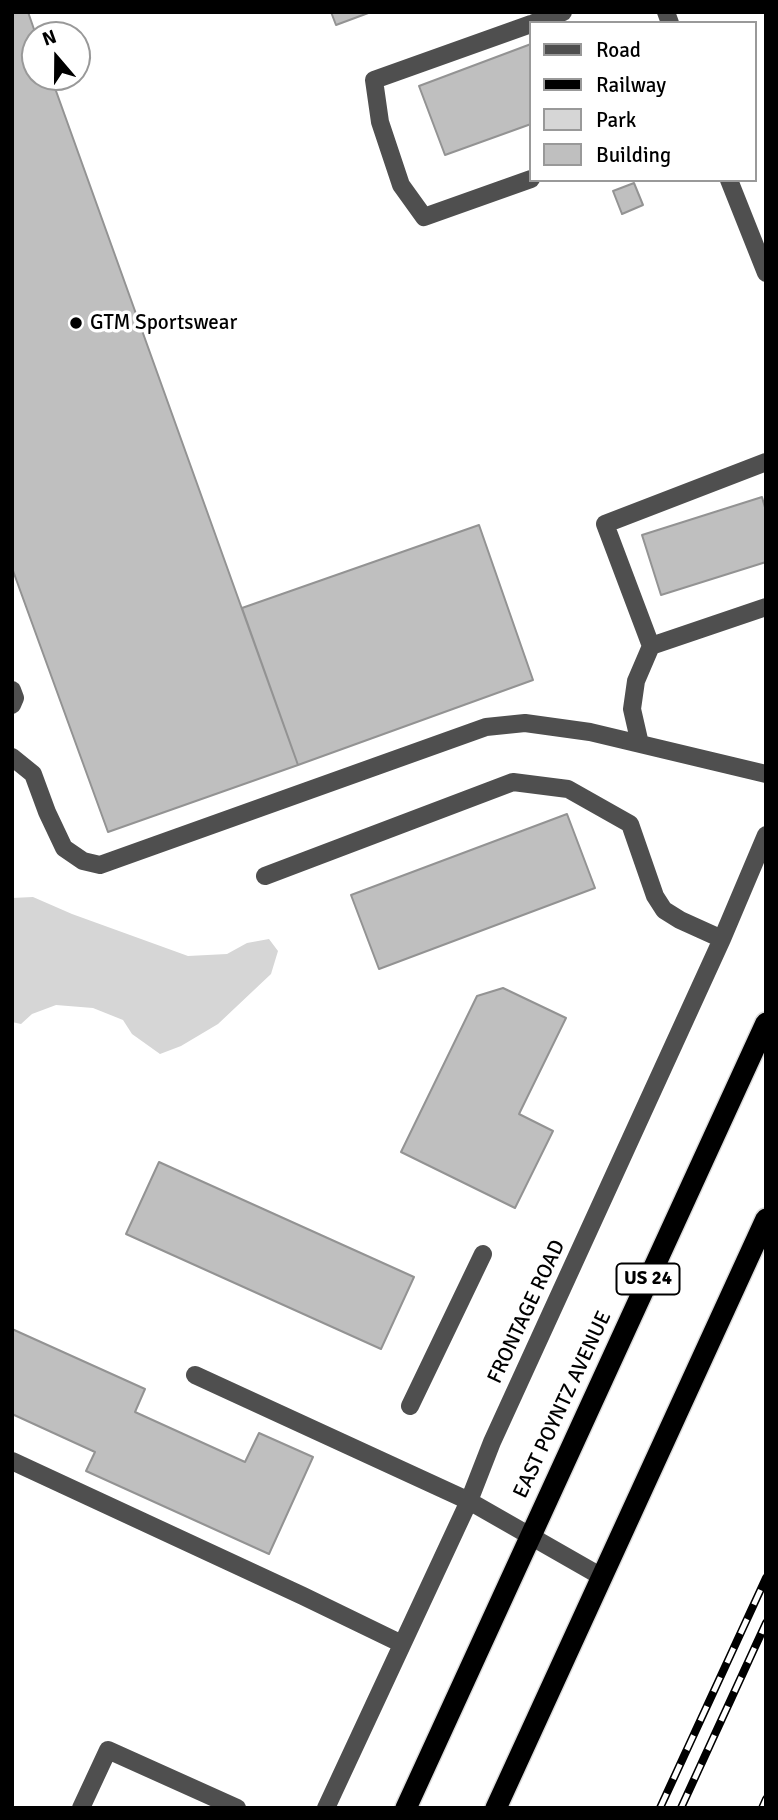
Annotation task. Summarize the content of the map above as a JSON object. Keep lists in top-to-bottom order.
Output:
{
  "streets": {
    "highway": ["US 24", "EAST POYNTZ AVENUE"],
    "street": ["FRONTAGE ROAD"]
  },
  "places": ["GTM Sportswear"],
  "legend": [
    "Road",
    "Railway",
    "Park",
    "Building"
  ],
  "north": "top"
}
